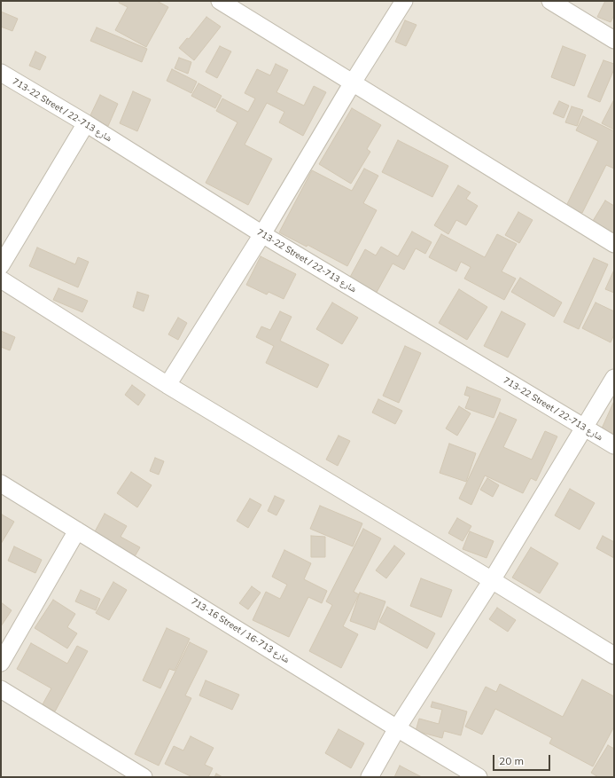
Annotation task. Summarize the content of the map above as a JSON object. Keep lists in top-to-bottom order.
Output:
{
  "streets": {
    "street": ["713-22 Street / شارع 713-22", "713-16 Street / شارع 713-16"]
  },
  "scale_bar": "20 m"
}
